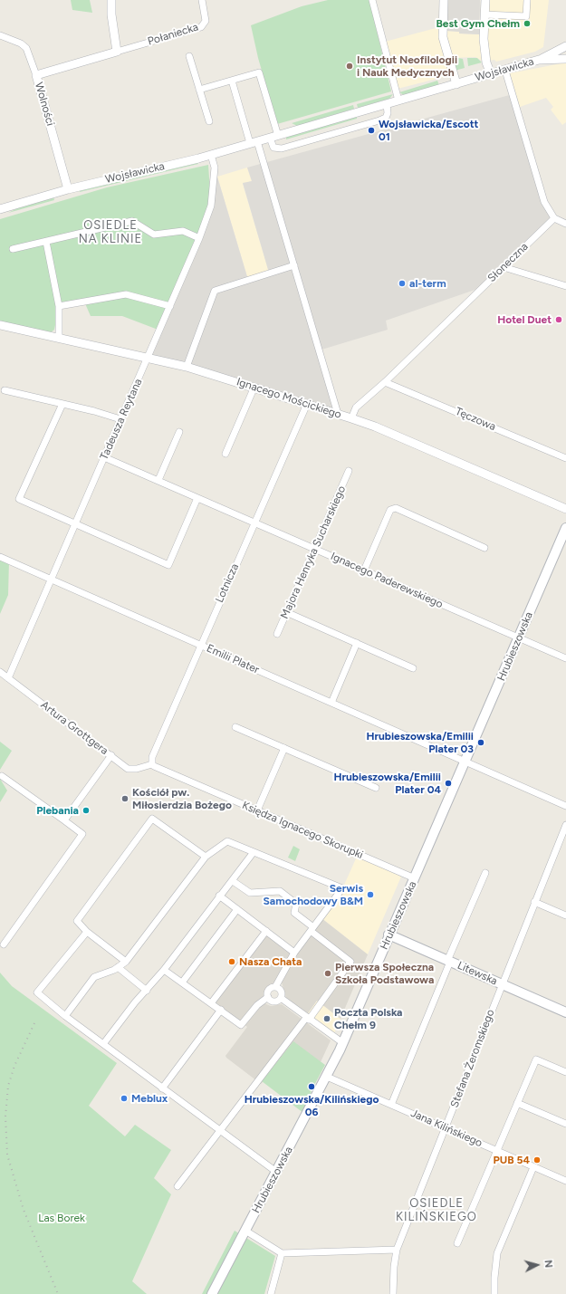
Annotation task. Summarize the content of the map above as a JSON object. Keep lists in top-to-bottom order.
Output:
{
  "streets": {
    "main road": ["Hrubieszowska", "Litewska"],
    "street": [
      "Połaniecka",
      "Wojsławicka",
      "Wolności",
      "Słoneczna",
      "Ignacego Mościckiego",
      "Tadeusza Reytana",
      "Tęczowa",
      "Majora Henryka Sucharskiego",
      "Ignacego Paderewskiego",
      "Lotnicza",
      "Emilii Plater",
      "Artura Grottgera",
      "Księdza Ignacego Skorupki",
      "Stefana Żeromskiego",
      "Jana Kilińskiego"
    ]
  },
  "crossings": [
    ["Połaniecka", "Wolności"],
    ["Wojsławicka", "Wolności"],
    ["Wojsławicka", "Tadeusza Reytana"],
    ["Słoneczna", "Ignacego Mościckiego"],
    ["Słoneczna", "Tęczowa"],
    ["Ignacego Mościckiego", "Tadeusza Reytana"],
    ["Ignacego Mościckiego", "Lotnicza"],
    ["Tadeusza Reytana", "Ignacego Paderewskiego"],
    ["Tadeusza Reytana", "Emilii Plater"],
    ["Tadeusza Reytana", "Artura Grottgera"],
    ["Majora Henryka Sucharskiego", "Ignacego Paderewskiego"],
    ["Ignacego Paderewskiego", "Lotnicza"],
    ["Ignacego Paderewskiego", "Hrubieszowska"],
    ["Lotnicza", "Emilii Plater"],
    ["Lotnicza", "Artura Grottgera"],
    ["Lotnicza", "Księdza Ignacego Skorupki"],
    ["Hrubieszowska", "Emilii Plater"],
    ["Hrubieszowska", "Księdza Ignacego Skorupki"],
    ["Hrubieszowska", "Litewska"],
    ["Hrubieszowska", "Jana Kilińskiego"],
    ["Artura Grottgera", "Księdza Ignacego Skorupki"],
    ["Litewska", "Stefana Żeromskiego"],
    ["Stefana Żeromskiego", "Jana Kilińskiego"]
  ],
  "districts": ["OSIEDLE NA KLINIE", "OSIEDLE KILIŃSKIEGO"],
  "parks": ["Las Borek"],
  "places": [
    "Best Gym Chełm",
    "Instytut Neofilologii i Nauk Medycznych",
    "Wojsławicka/Escott 01",
    "al-term",
    "Hotel Duet",
    "Hrubieszowska/Emilii Plater 03",
    "Hrubieszowska/Emilii Plater 04",
    "Kościół pw. Miłosierdzia Bożego",
    "Plebania",
    "Serwis Samochodowy B&M",
    "Nasza Chata",
    "Pierwsza Społeczna Szkoła Podstawowa",
    "Poczta Polska Chełm 9",
    "Hrubieszowska/Kilińskiego 06",
    "Meblux",
    "PUB 54"
  ],
  "north": "right"
}
